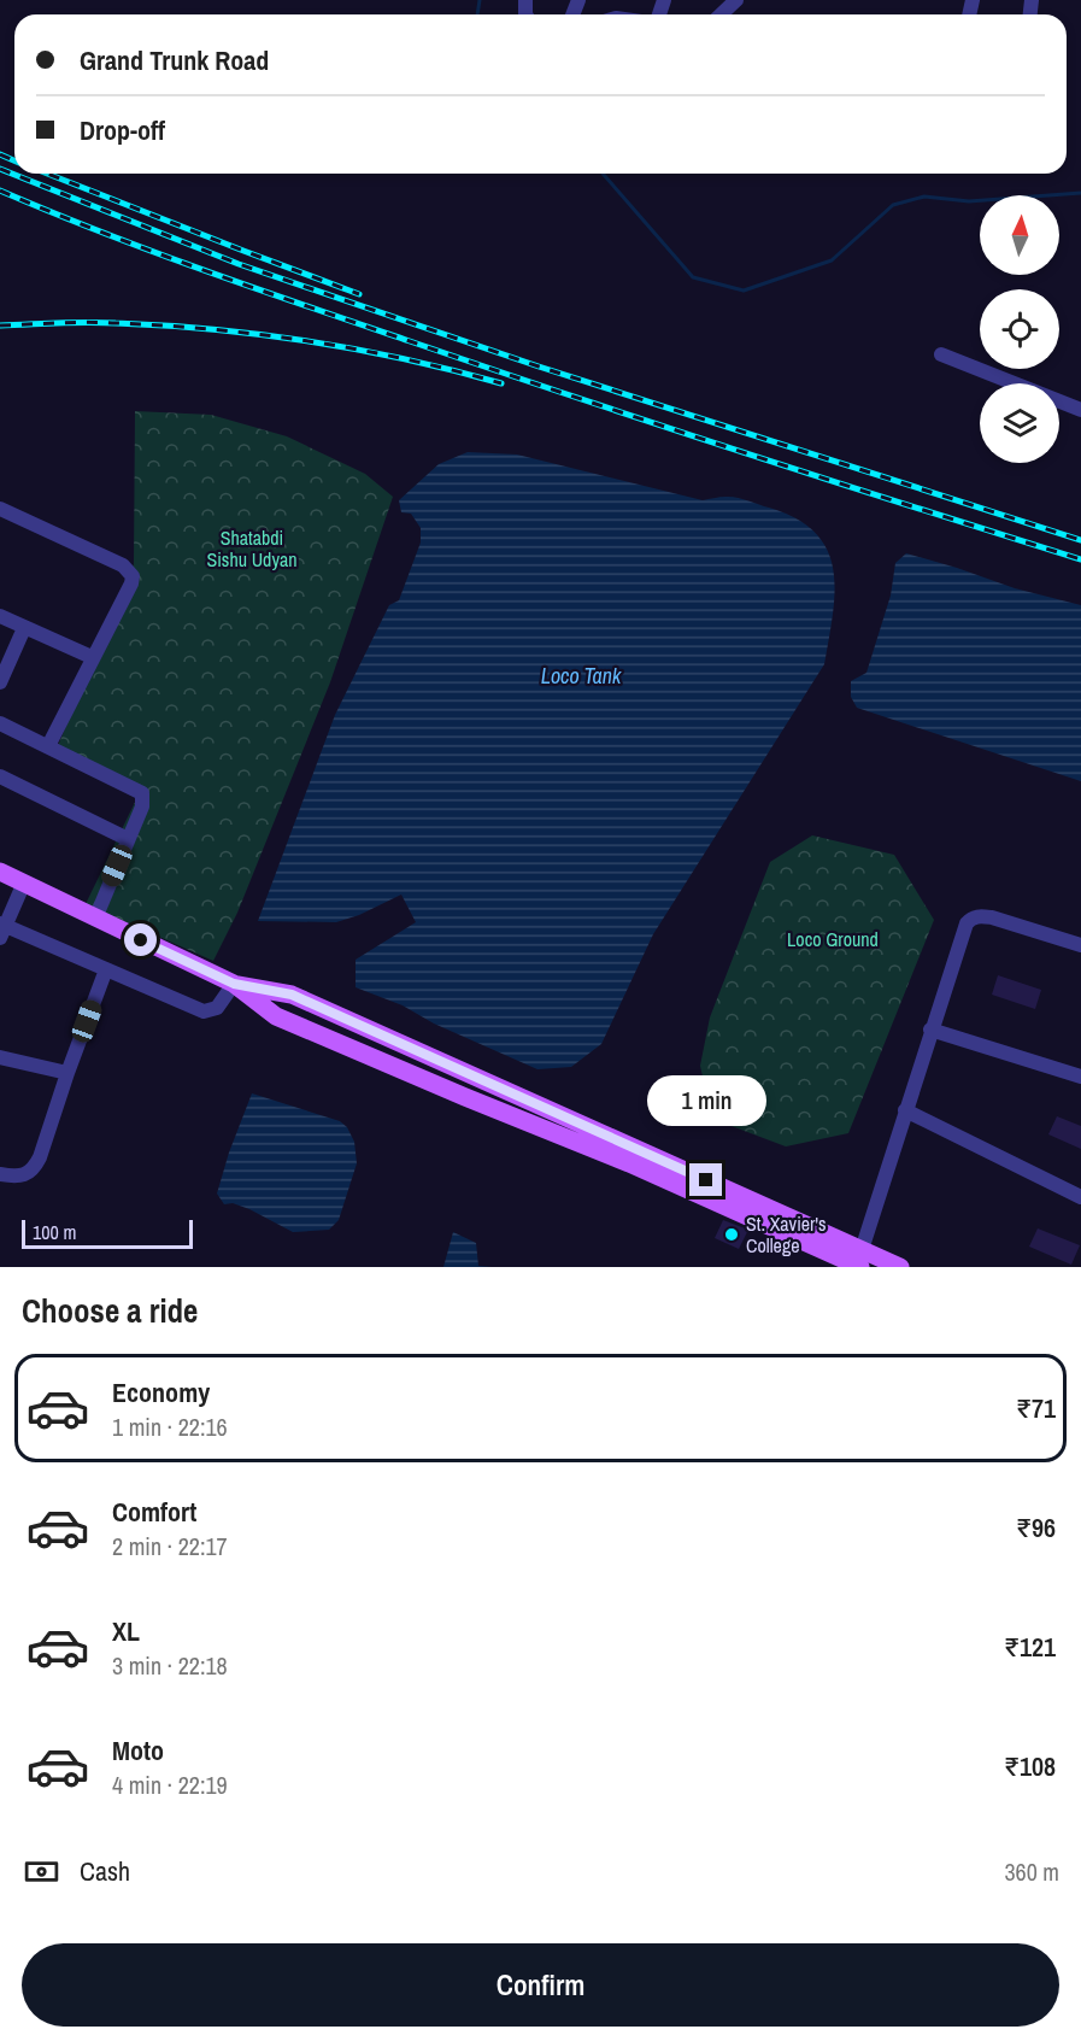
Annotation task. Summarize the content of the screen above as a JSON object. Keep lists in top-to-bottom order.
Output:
{
  "water": ["Loco Tank"],
  "parks": ["Shatabdi Sishu Udyan", "Loco Ground"],
  "places": ["St. Xavier's College"],
  "scale_bar": "100 m",
  "north": "top",
  "page": {
    "banner": ["Grand Trunk Road", "Drop-off"],
    "bubble": "1 min",
    "scale": "100 m",
    "heading": "Choose a ride",
    "list": [
      {
        "name": "Economy",
        "note": "1 min · 22:16",
        "value": "₹71"
      },
      {
        "name": "Comfort",
        "note": "2 min · 22:17",
        "value": "₹96"
      },
      {
        "name": "XL",
        "note": "3 min · 22:18",
        "value": "₹121"
      },
      {
        "name": "Moto",
        "note": "4 min · 22:19",
        "value": "₹108"
      }
    ],
    "pay": ["Cash", "360 m"],
    "buttons": "Confirm"
  }
}
